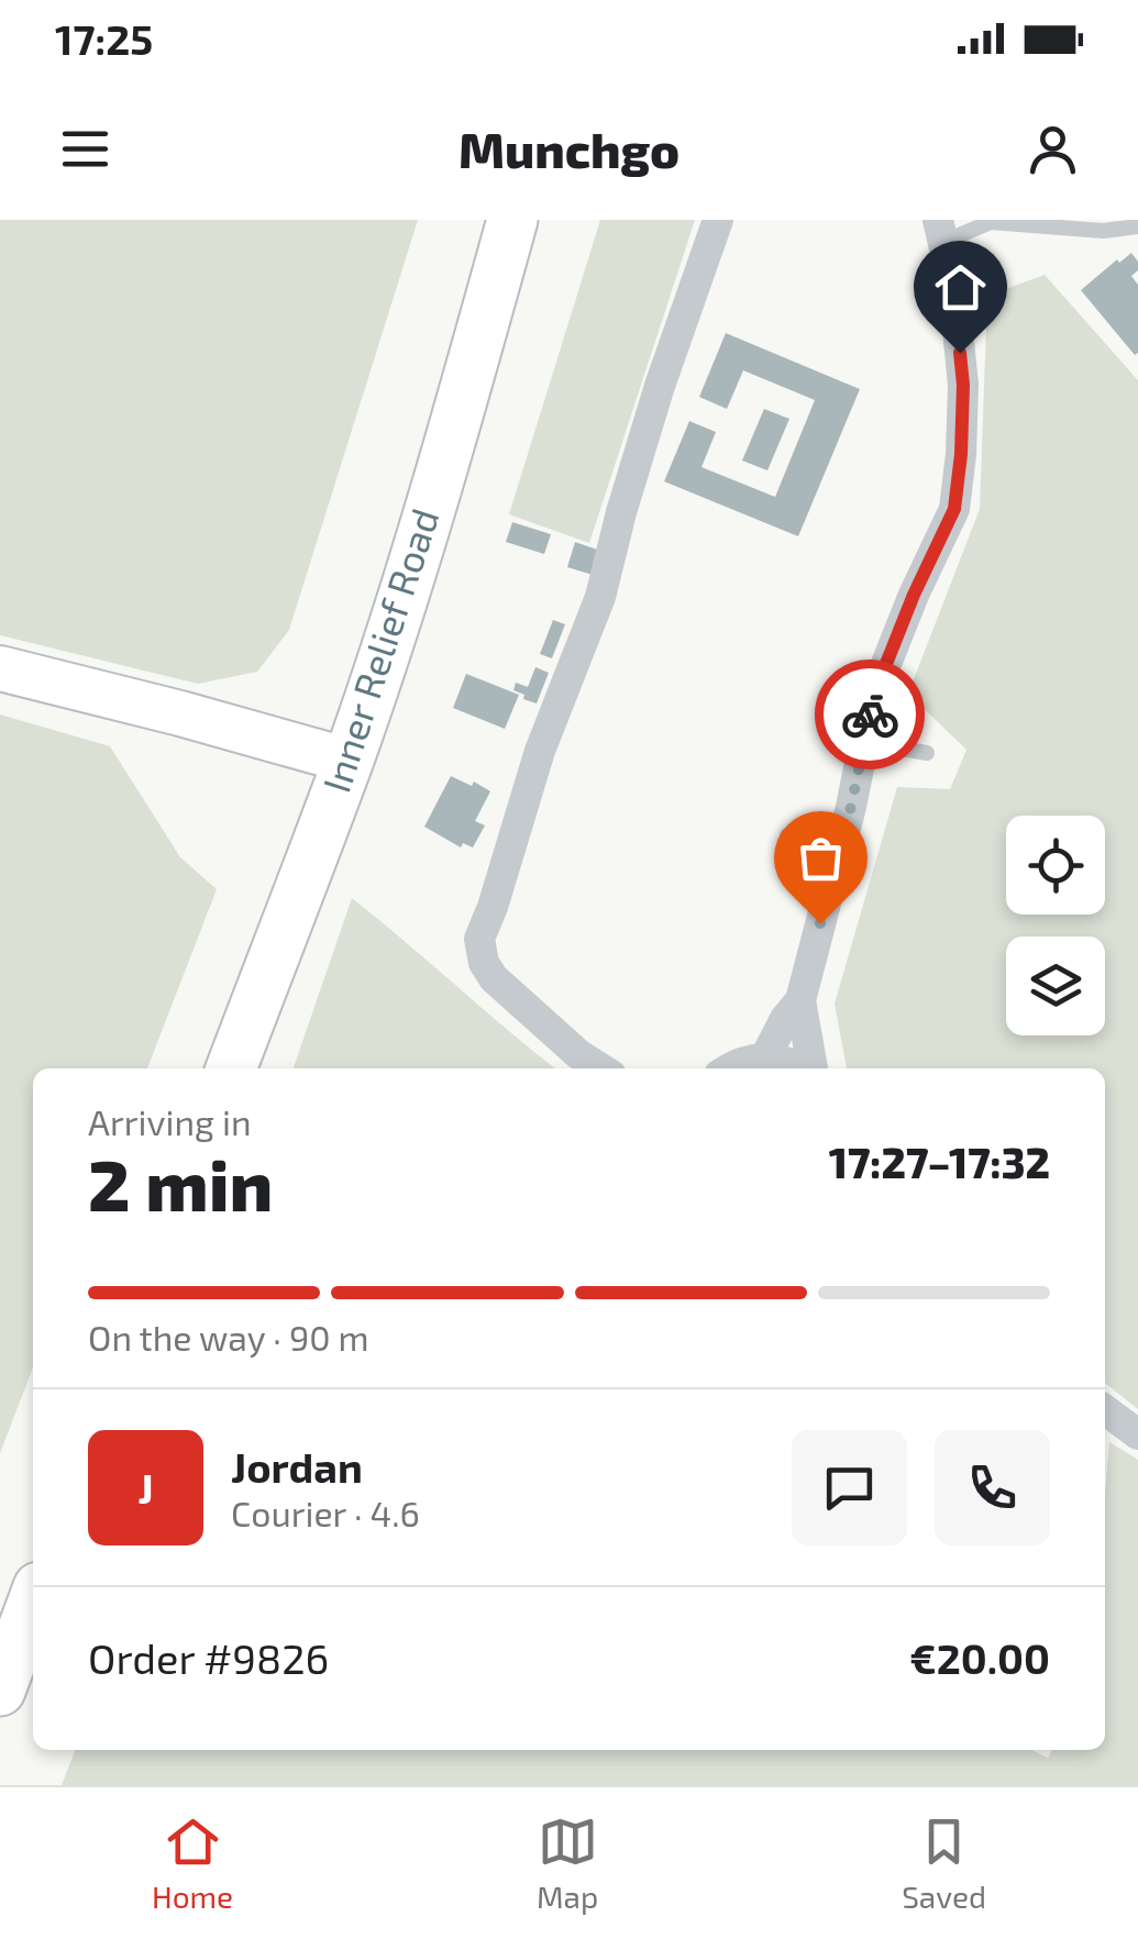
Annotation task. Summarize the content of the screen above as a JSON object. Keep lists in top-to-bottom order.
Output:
{
  "streets": {
    "main road": ["Inner Relief Road"]
  },
  "page": {
    "status": "17:25",
    "header": "Munchgo",
    "heading": ["2 min", "Arriving in", "17:27–17:32"],
    "panel": [
      "Jordan",
      "Courier · 4.6",
      "Order #9826",
      "€20.00"
    ],
    "bar": "On the way · 90 m",
    "round": "J",
    "tabs": ["Home", "Map", "Saved"]
  }
}
